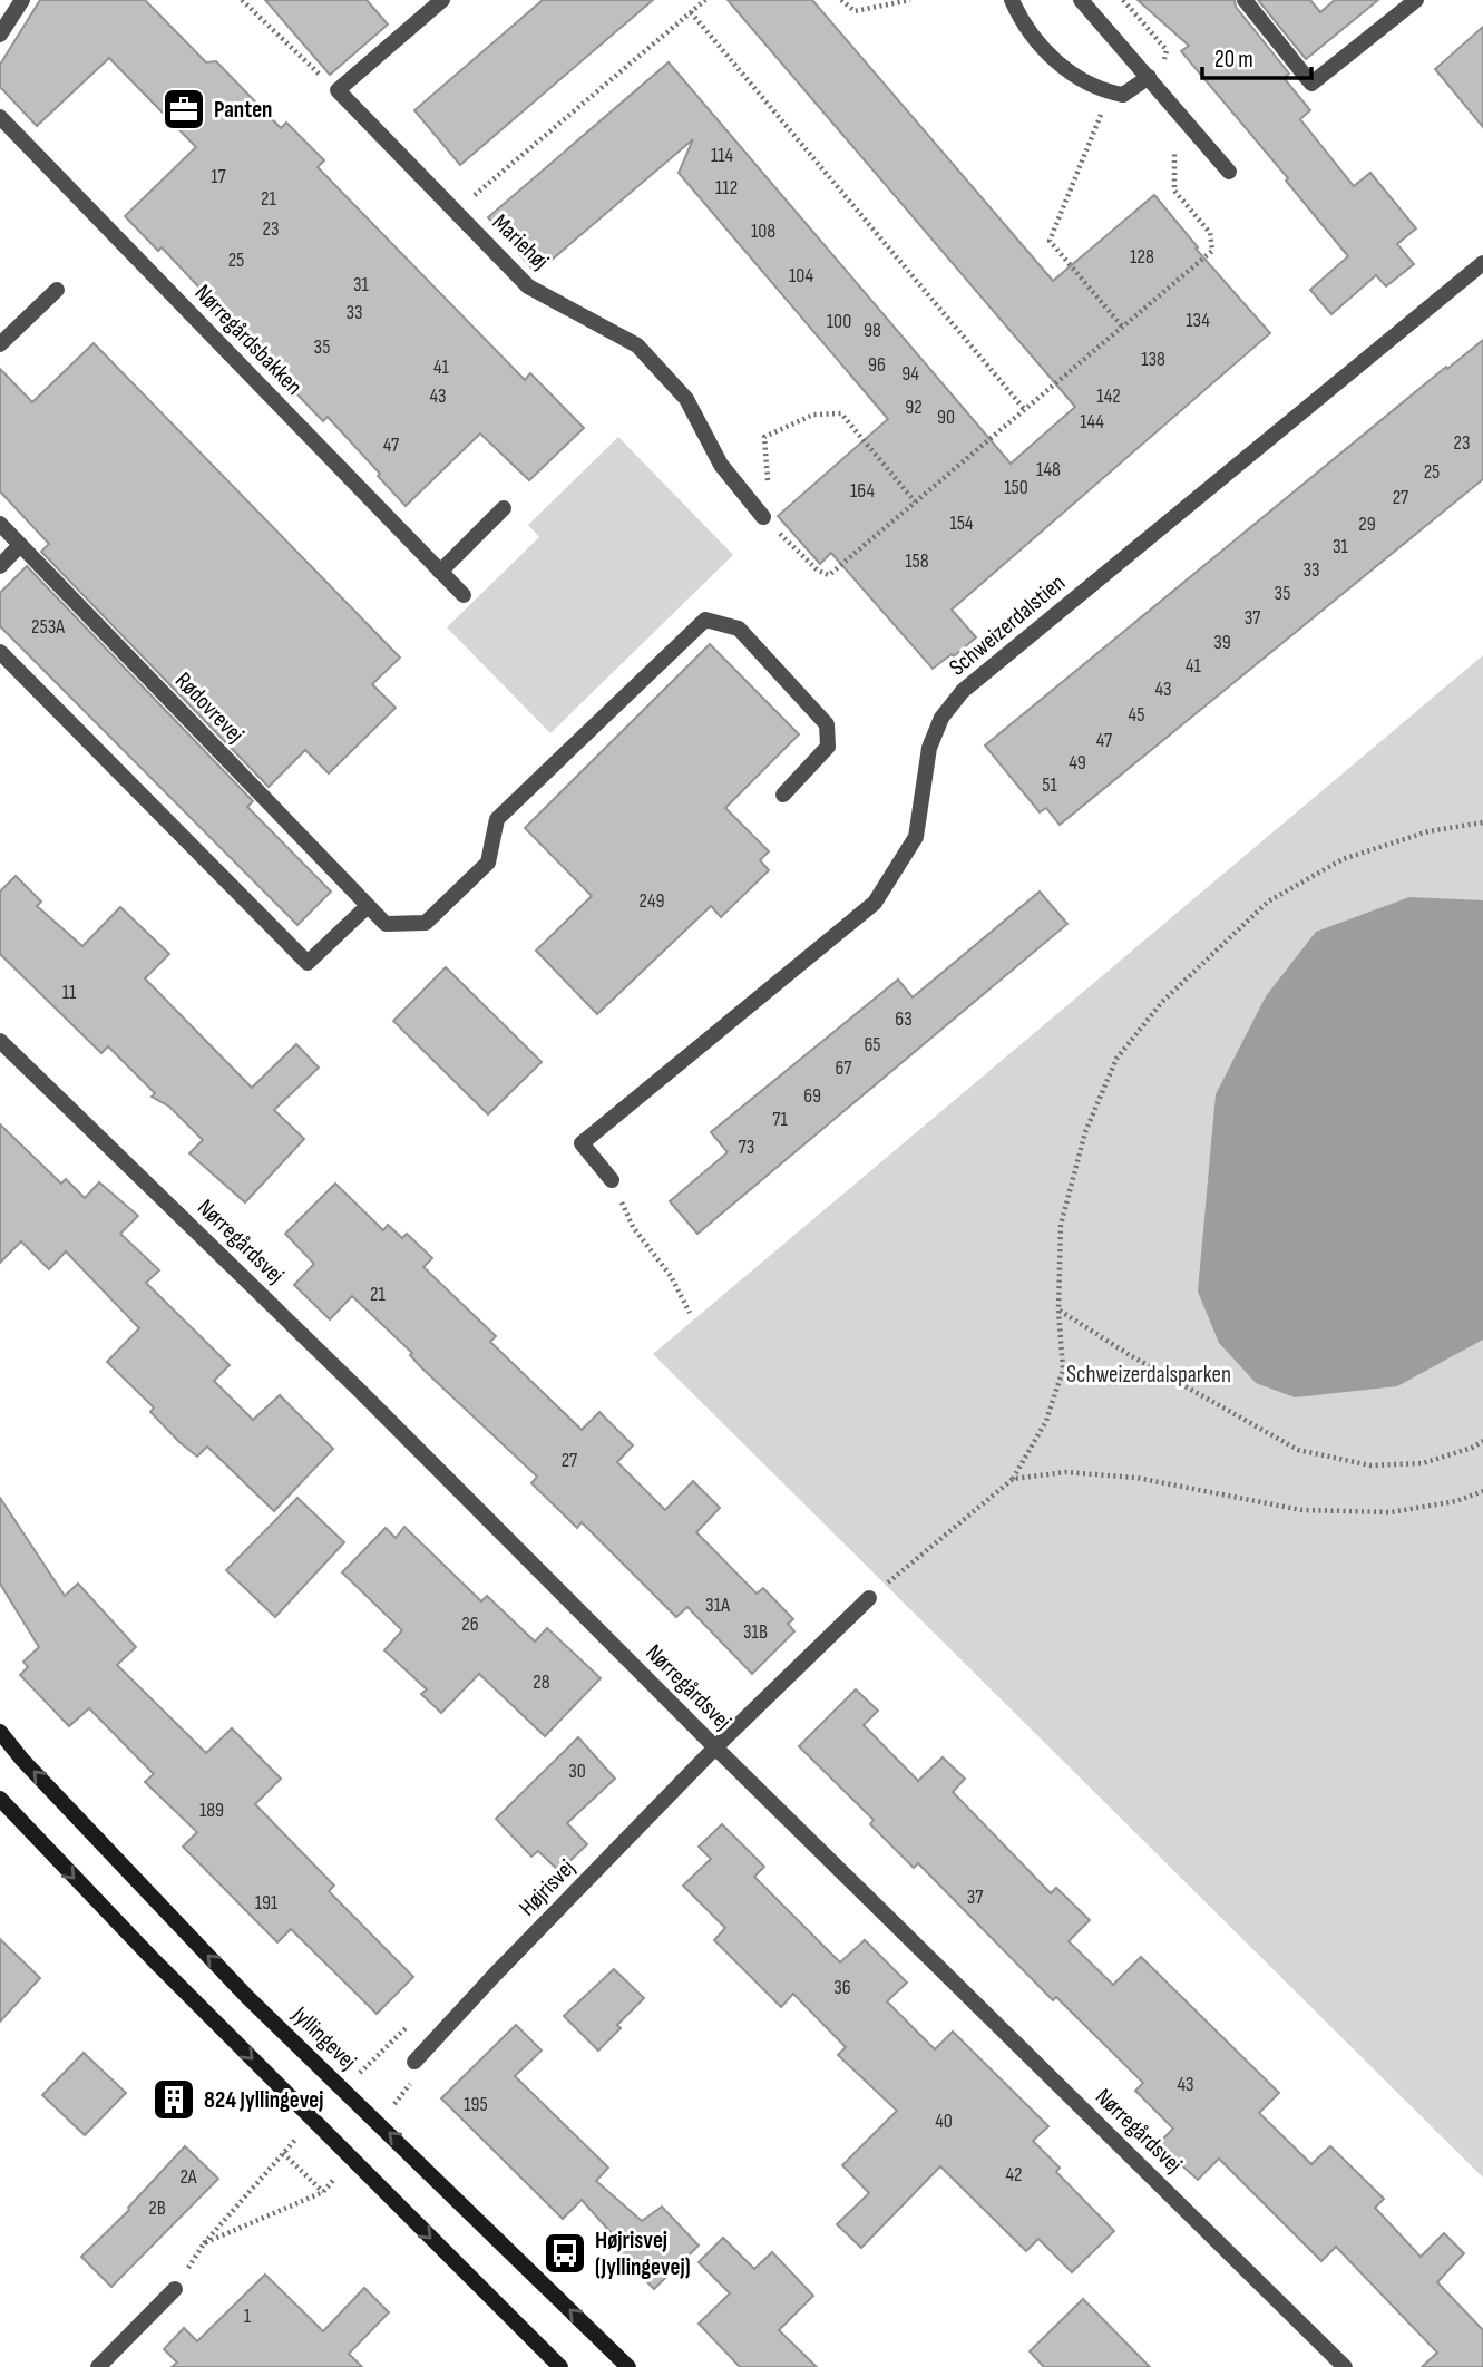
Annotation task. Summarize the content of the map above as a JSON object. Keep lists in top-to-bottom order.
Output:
{
  "streets": {
    "street": [
      "Mariehøj",
      "Nørregårdsbakken",
      "Schweizerdalstien",
      "Rødovrevej",
      "Nørregårdsvej",
      "Højrisvej",
      "Jyllingevej"
    ]
  },
  "crossings": [
    ["Nørregårdsvej", "Højrisvej"]
  ],
  "parks": ["Schweizerdalsparken"],
  "places": {
    "office": ["Panten"],
    "building": ["824 Jyllingevej"],
    "bus stop": ["Højrisvej (Jyllingevej)"]
  },
  "house_numbers": [
    "114",
    "17",
    "112",
    "21",
    "23",
    "108",
    "128",
    "25",
    "104",
    "31",
    "33",
    "134",
    "100",
    "98",
    "35",
    "138",
    "96",
    "41",
    "94",
    "43",
    "142",
    "92",
    "90",
    "144",
    "23",
    "47",
    "148",
    "25",
    "150",
    "164",
    "27",
    "154",
    "29",
    "31",
    "158",
    "33",
    "35",
    "37",
    "253A",
    "39",
    "41",
    "43",
    "45",
    "47",
    "49",
    "51",
    "249",
    "11",
    "63",
    "65",
    "67",
    "69",
    "71",
    "73",
    "21",
    "27",
    "31A",
    "26",
    "31B",
    "28",
    "30",
    "189",
    "37",
    "191",
    "36",
    "43",
    "195",
    "40",
    "42",
    "2A",
    "2B",
    "1"
  ],
  "scale_bar": "20 m"
}
